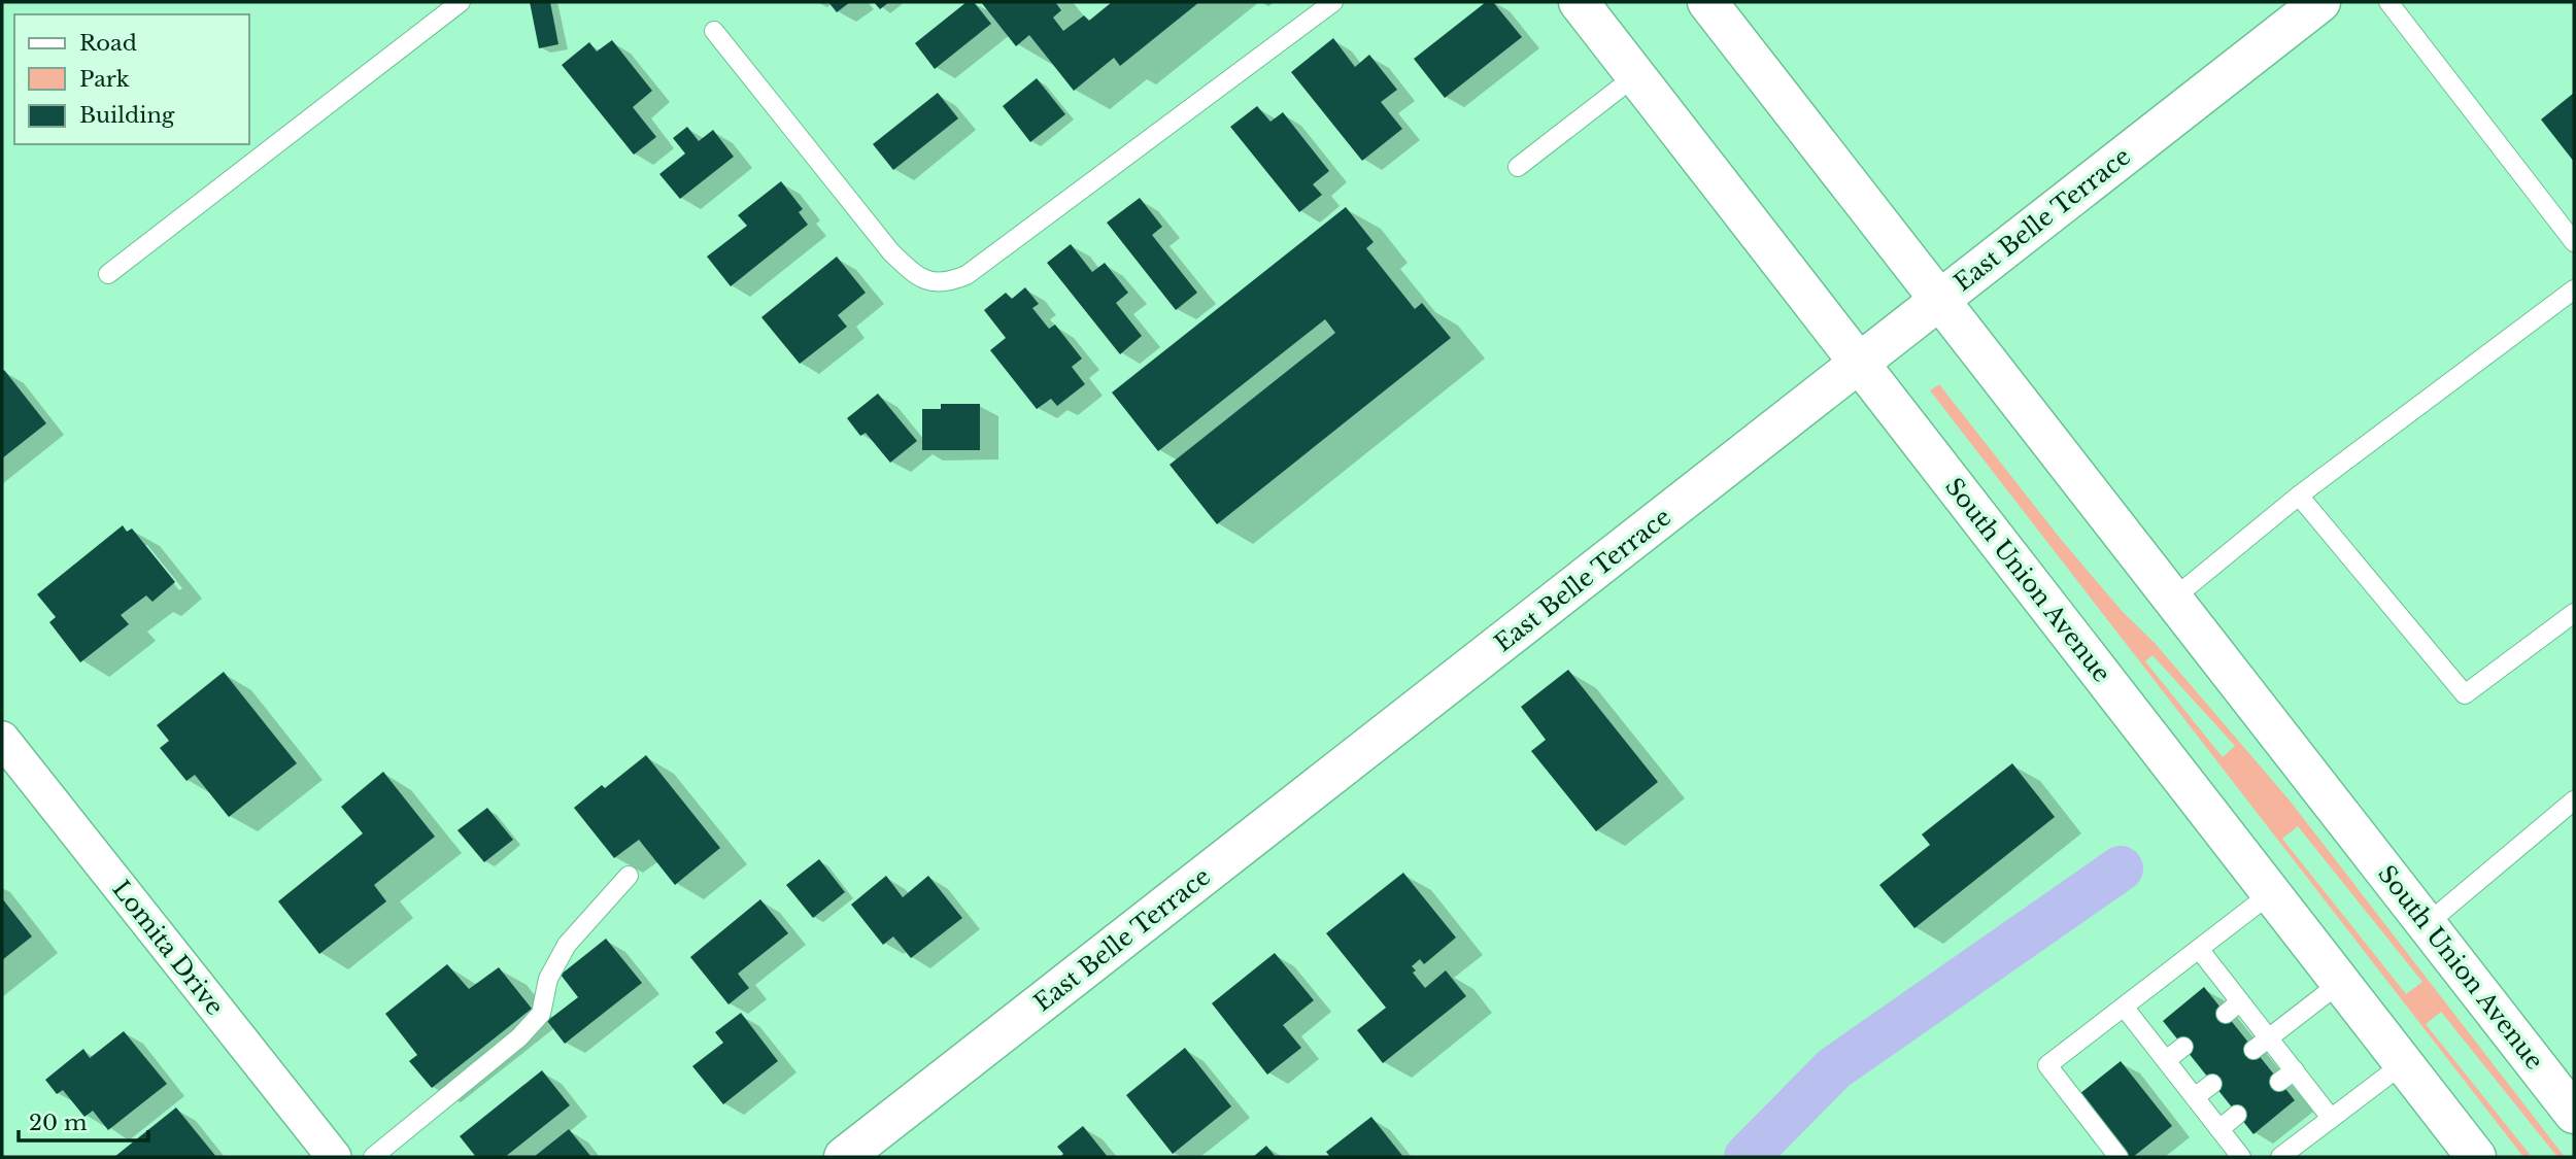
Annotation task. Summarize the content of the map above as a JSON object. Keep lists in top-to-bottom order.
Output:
{
  "streets": {
    "main road": ["East Belle Terrace", "South Union Avenue"],
    "street": ["Lomita Drive"]
  },
  "crossings": [
    ["East Belle Terrace", "South Union Avenue"]
  ],
  "legend": ["Road", "Park", "Building"],
  "scale_bar": "20 m"
}
